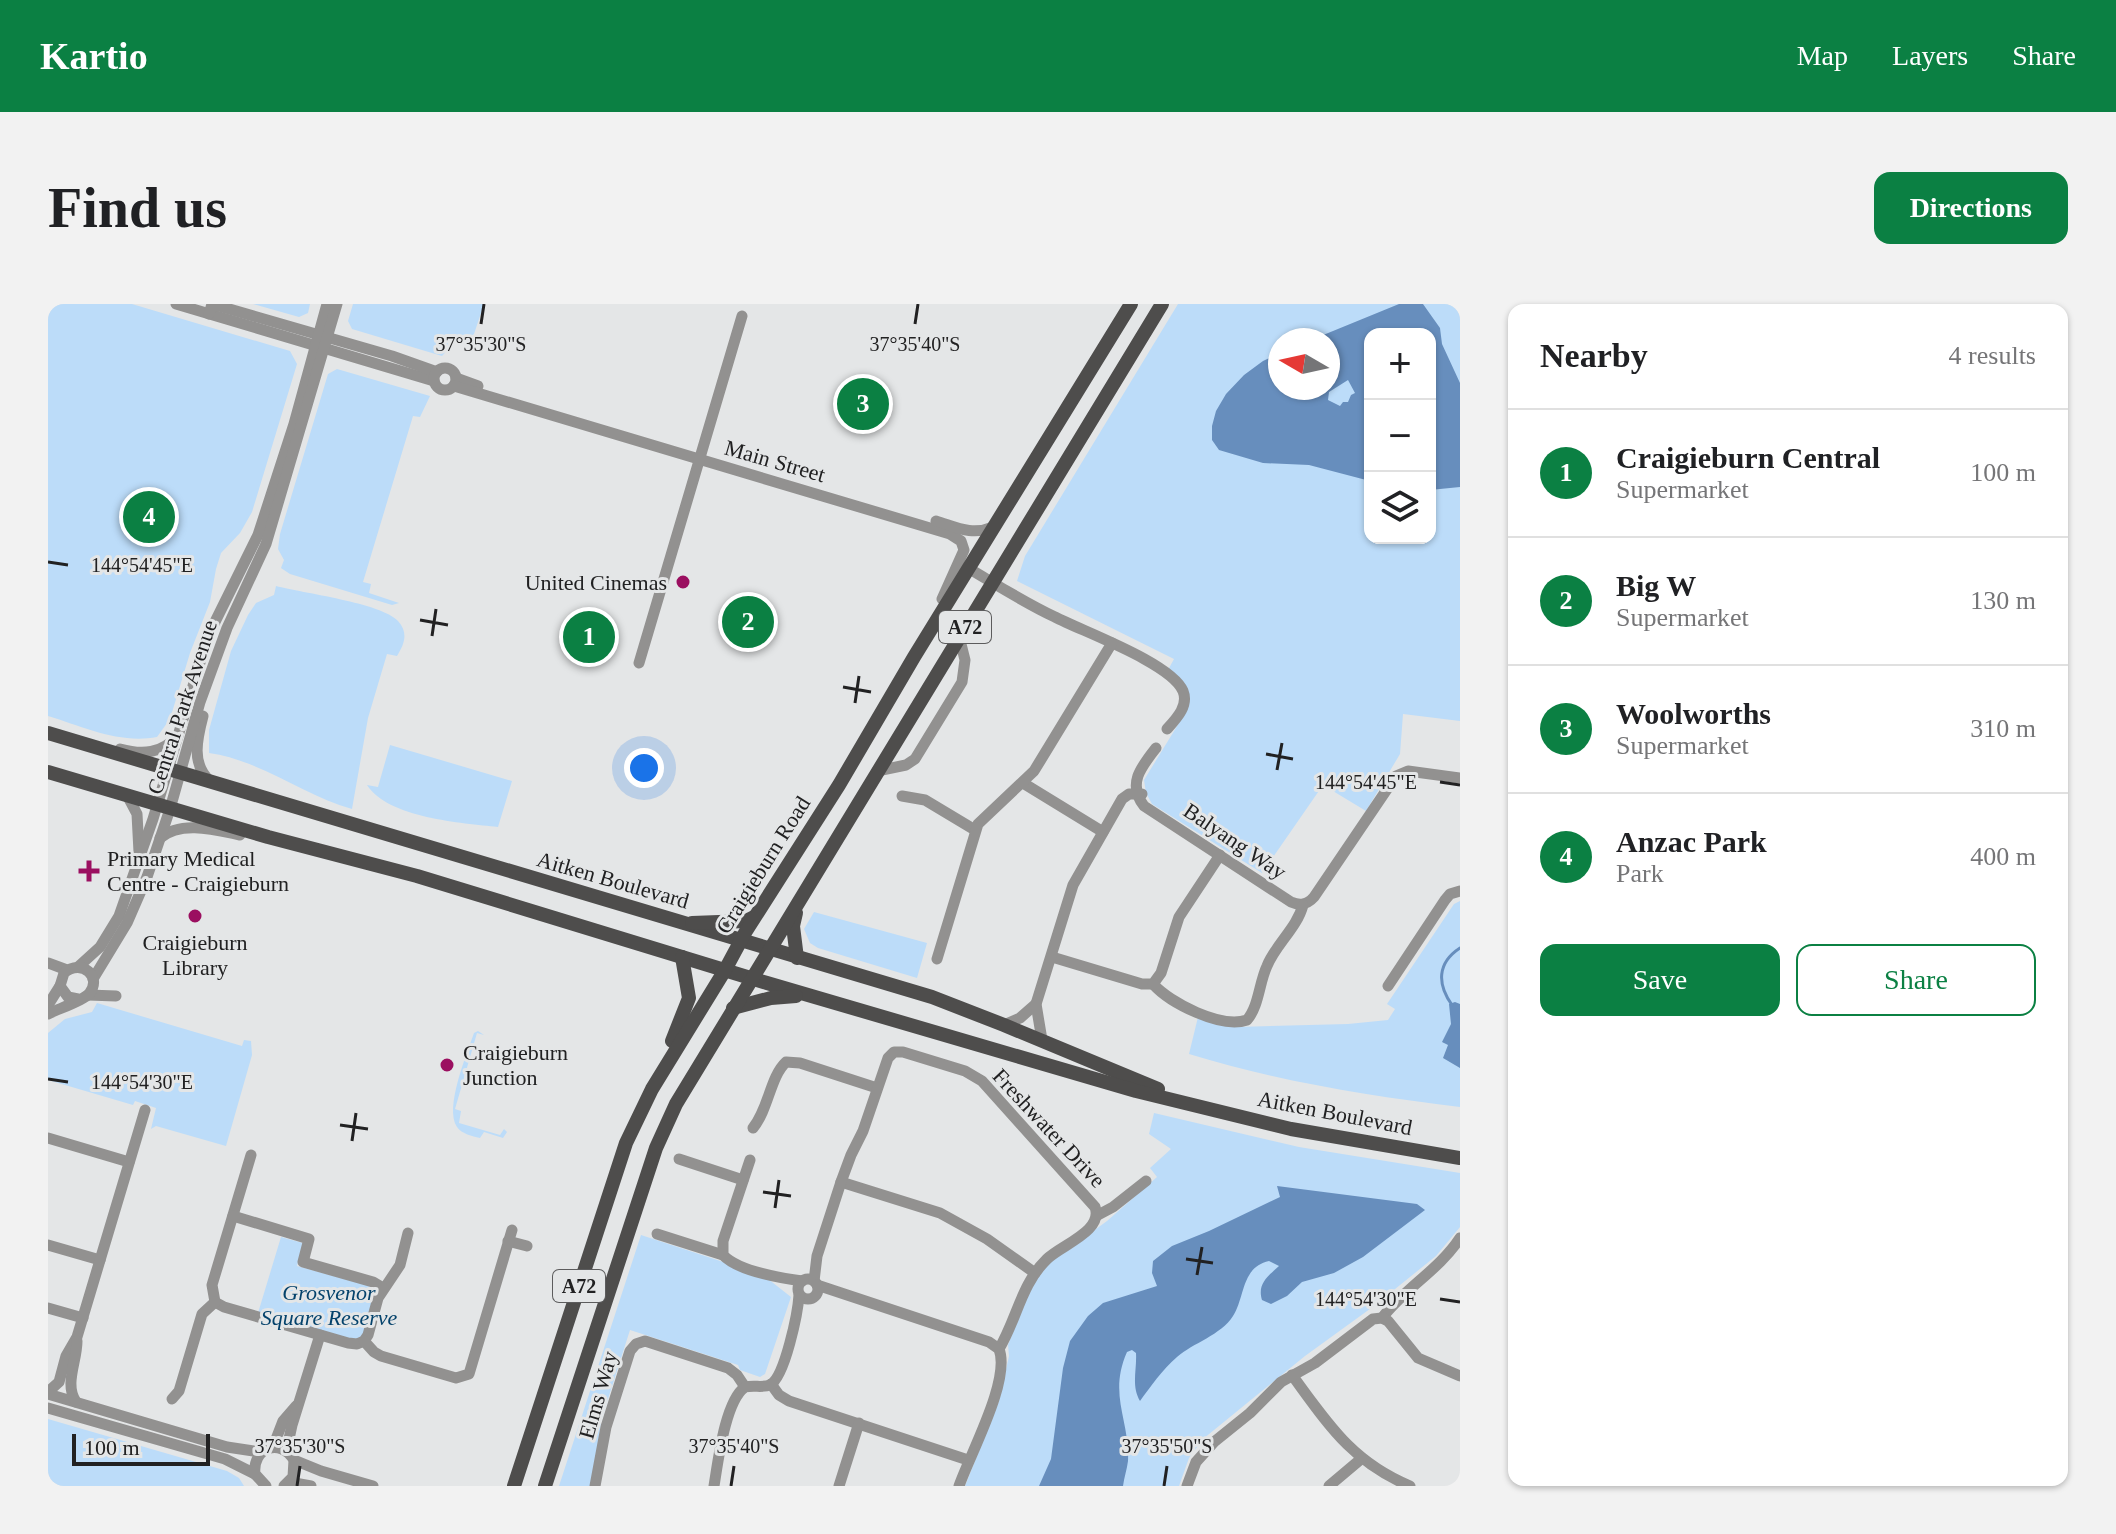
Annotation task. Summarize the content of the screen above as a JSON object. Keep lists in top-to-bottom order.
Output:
{
  "streets": {
    "main road": ["A72", "Craigieburn Road", "Aitken Boulevard"],
    "street": [
      "Main Street",
      "Central Park Avenue",
      "Balyang Way",
      "Freshwater Drive",
      "Elms Way"
    ]
  },
  "crossings": [
    ["Main Street", "Craigieburn Road"],
    ["A72", "Aitken Boulevard"],
    ["Central Park Avenue", "Aitken Boulevard"],
    ["Craigieburn Road", "Aitken Boulevard"]
  ],
  "parks": ["Grosvenor Square Reserve"],
  "places": {
    "other": ["United Cinemas", "Craigieburn Library", "Craigieburn Junction"],
    "health": ["Primary Medical Centre - Craigieburn"]
  },
  "scale_bar": "100 m",
  "north": "left",
  "page": {
    "header": "Kartio",
    "nav": ["Map", "Layers", "Share"],
    "buttons": [
      "Directions",
      ["Save", "Share"]
    ],
    "title": "Find us",
    "heading": ["Nearby", "4 results"],
    "map_buttons": ["+", "−"],
    "pins": [
      "3",
      "4",
      "2",
      "1"
    ],
    "list": [
      {
        "mark": "1",
        "name": "Craigieburn Central",
        "note": "Supermarket",
        "value": "100 m"
      },
      {
        "mark": "2",
        "name": "Big W",
        "note": "Supermarket",
        "value": "130 m"
      },
      {
        "mark": "3",
        "name": "Woolworths",
        "note": "Supermarket",
        "value": "310 m"
      },
      {
        "mark": "4",
        "name": "Anzac Park",
        "note": "Park",
        "value": "400 m"
      }
    ],
    "scale": "100 m"
  },
  "coordinates": [
    "37°35'30\"S",
    "37°35'40\"S",
    "144°54'45\"E",
    "144°54'30\"E",
    "37°35'50\"S"
  ]
}
